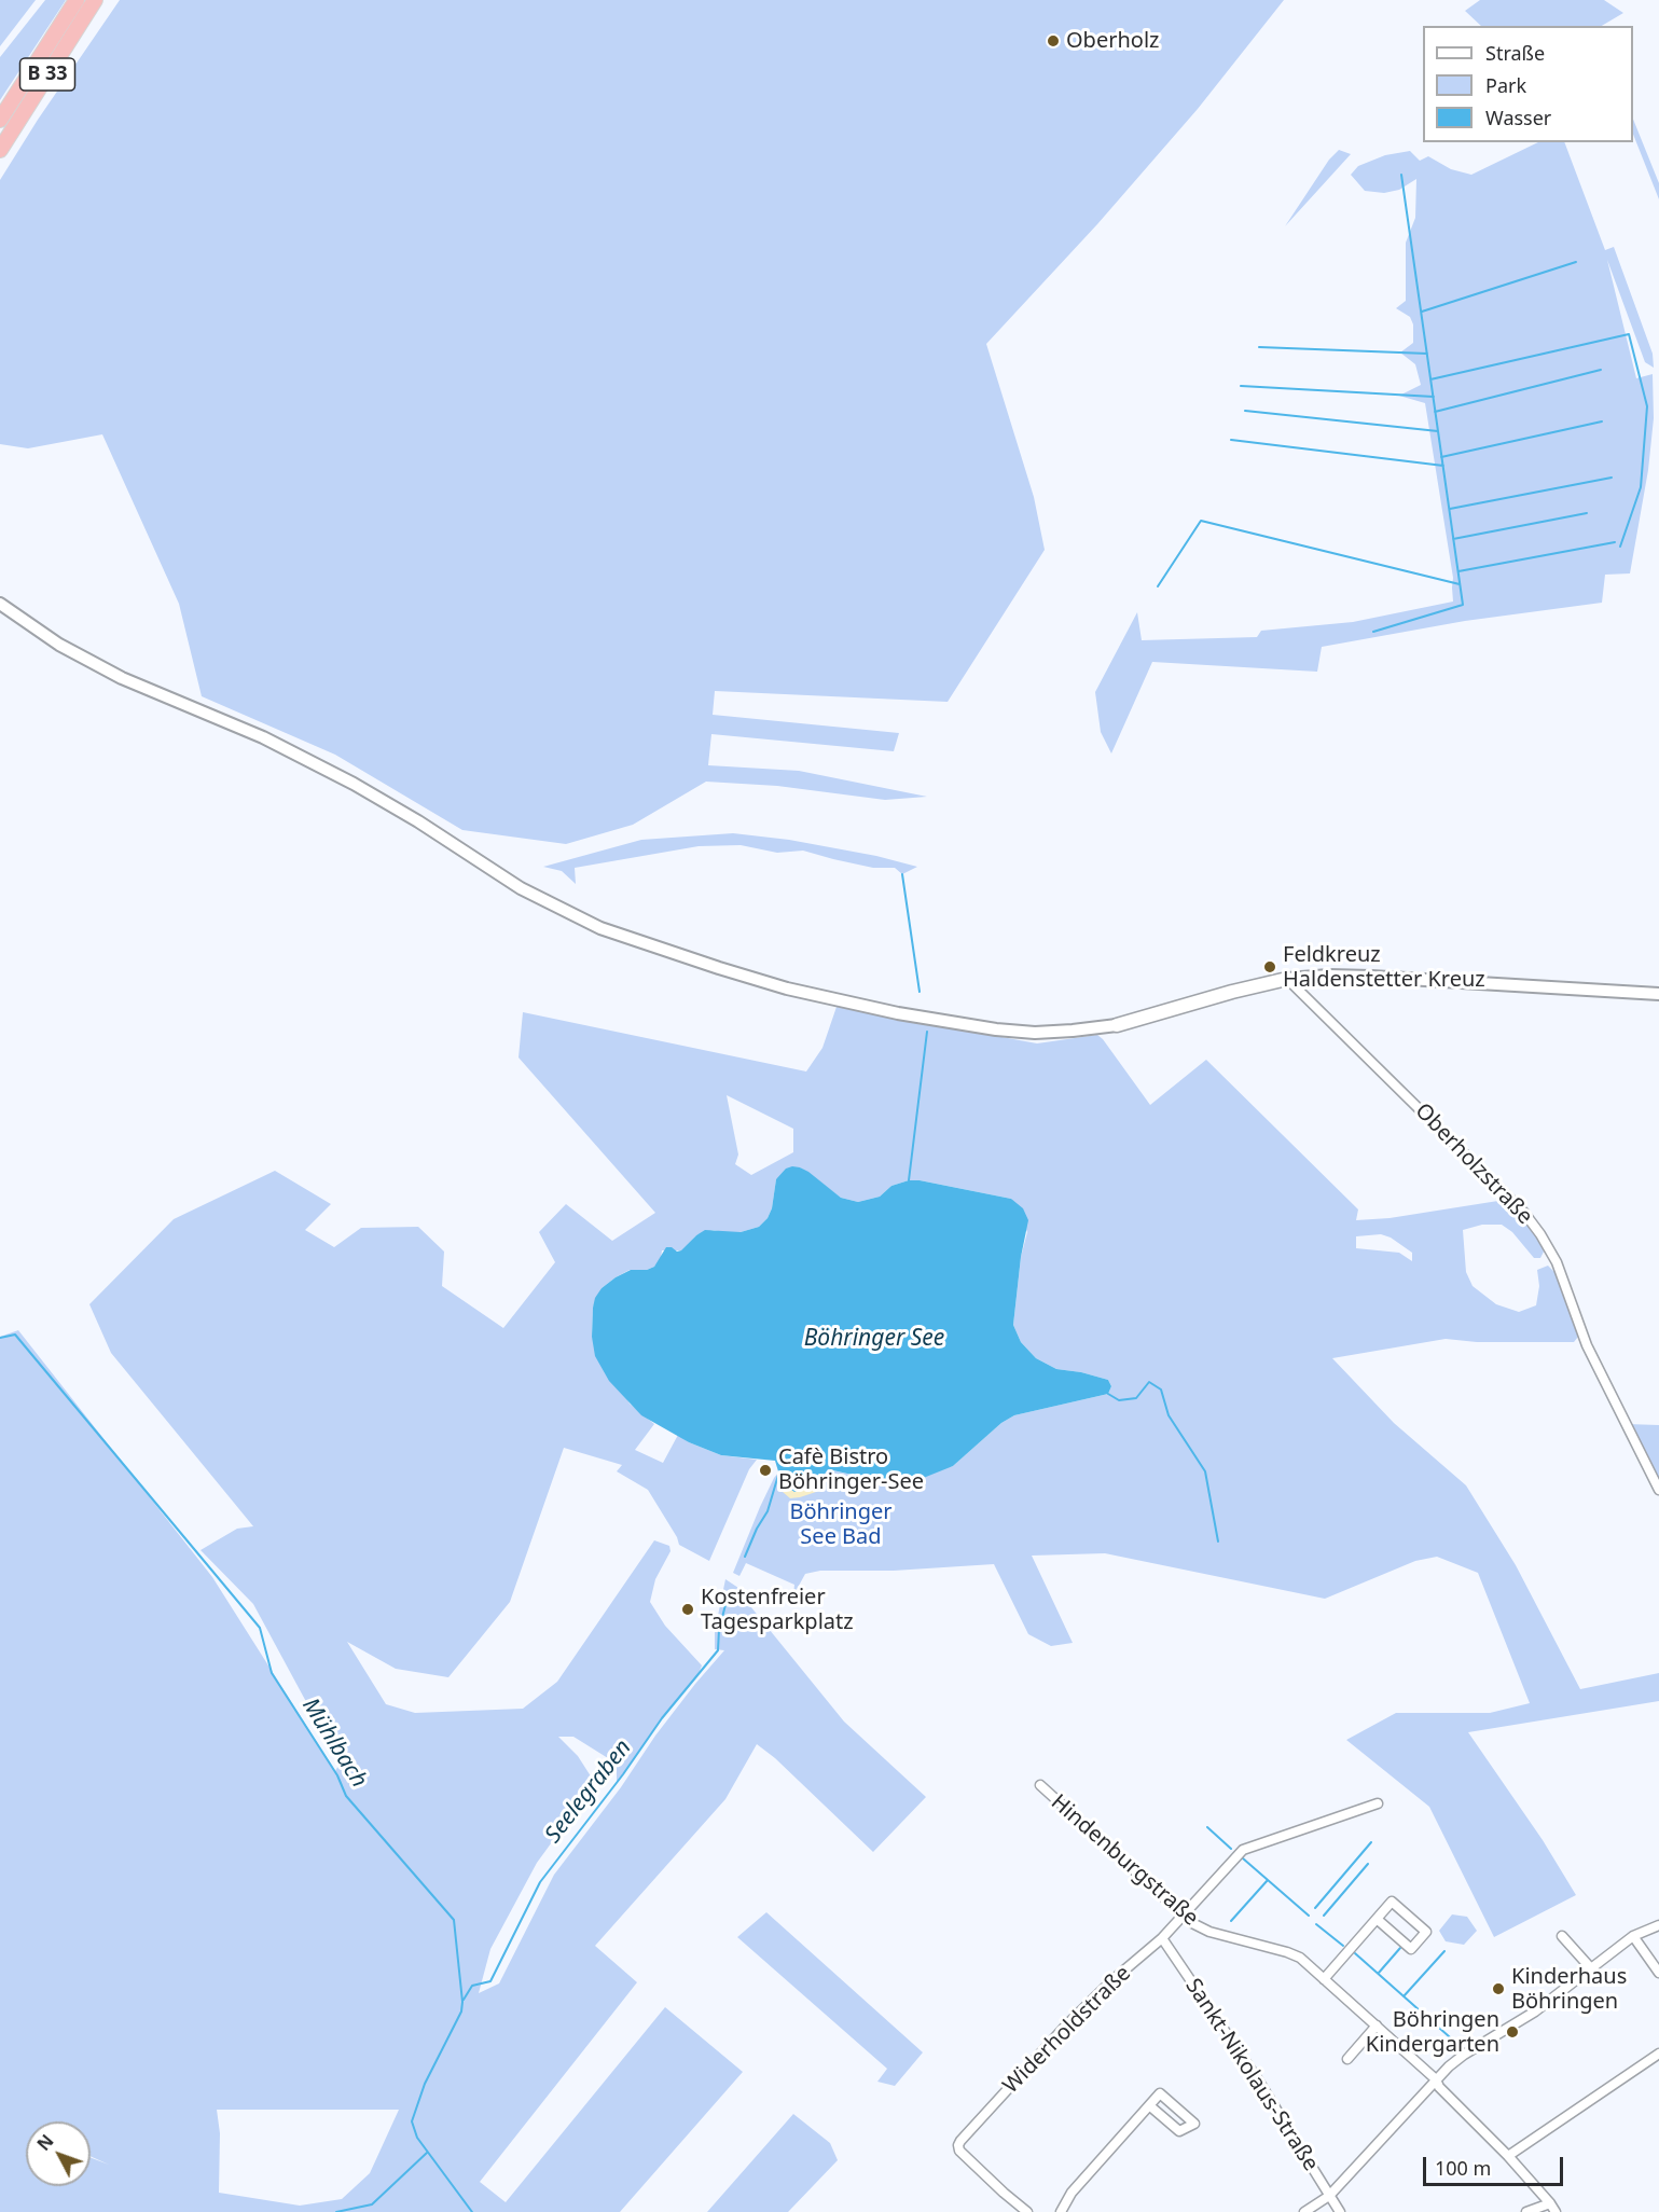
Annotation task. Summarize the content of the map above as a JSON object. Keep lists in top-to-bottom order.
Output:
{
  "streets": {
    "highway": ["B 33"],
    "street": [
      "Oberholzstraße",
      "Hindenburgstraße",
      "Widerholdstraße",
      "Sankt-Nikolaus-Straße"
    ]
  },
  "crossings": [
    ["Hindenburgstraße", "Widerholdstraße"],
    ["Widerholdstraße", "Sankt-Nikolaus-Straße"]
  ],
  "water": ["Böhringer See", "Mühlbach", "Seelegraben"],
  "parks": ["Böhringer See Bad"],
  "places": [
    "Oberholz",
    "Feldkreuz Haldenstetter Kreuz",
    "Cafè Bistro Böhringer-See",
    "Kostenfreier Tagesparkplatz",
    "Kinderhaus Böhringen",
    "Böhringen Kindergarten"
  ],
  "legend": ["Straße", "Park", "Wasser"],
  "scale_bar": "100 m",
  "north": "top left"
}
